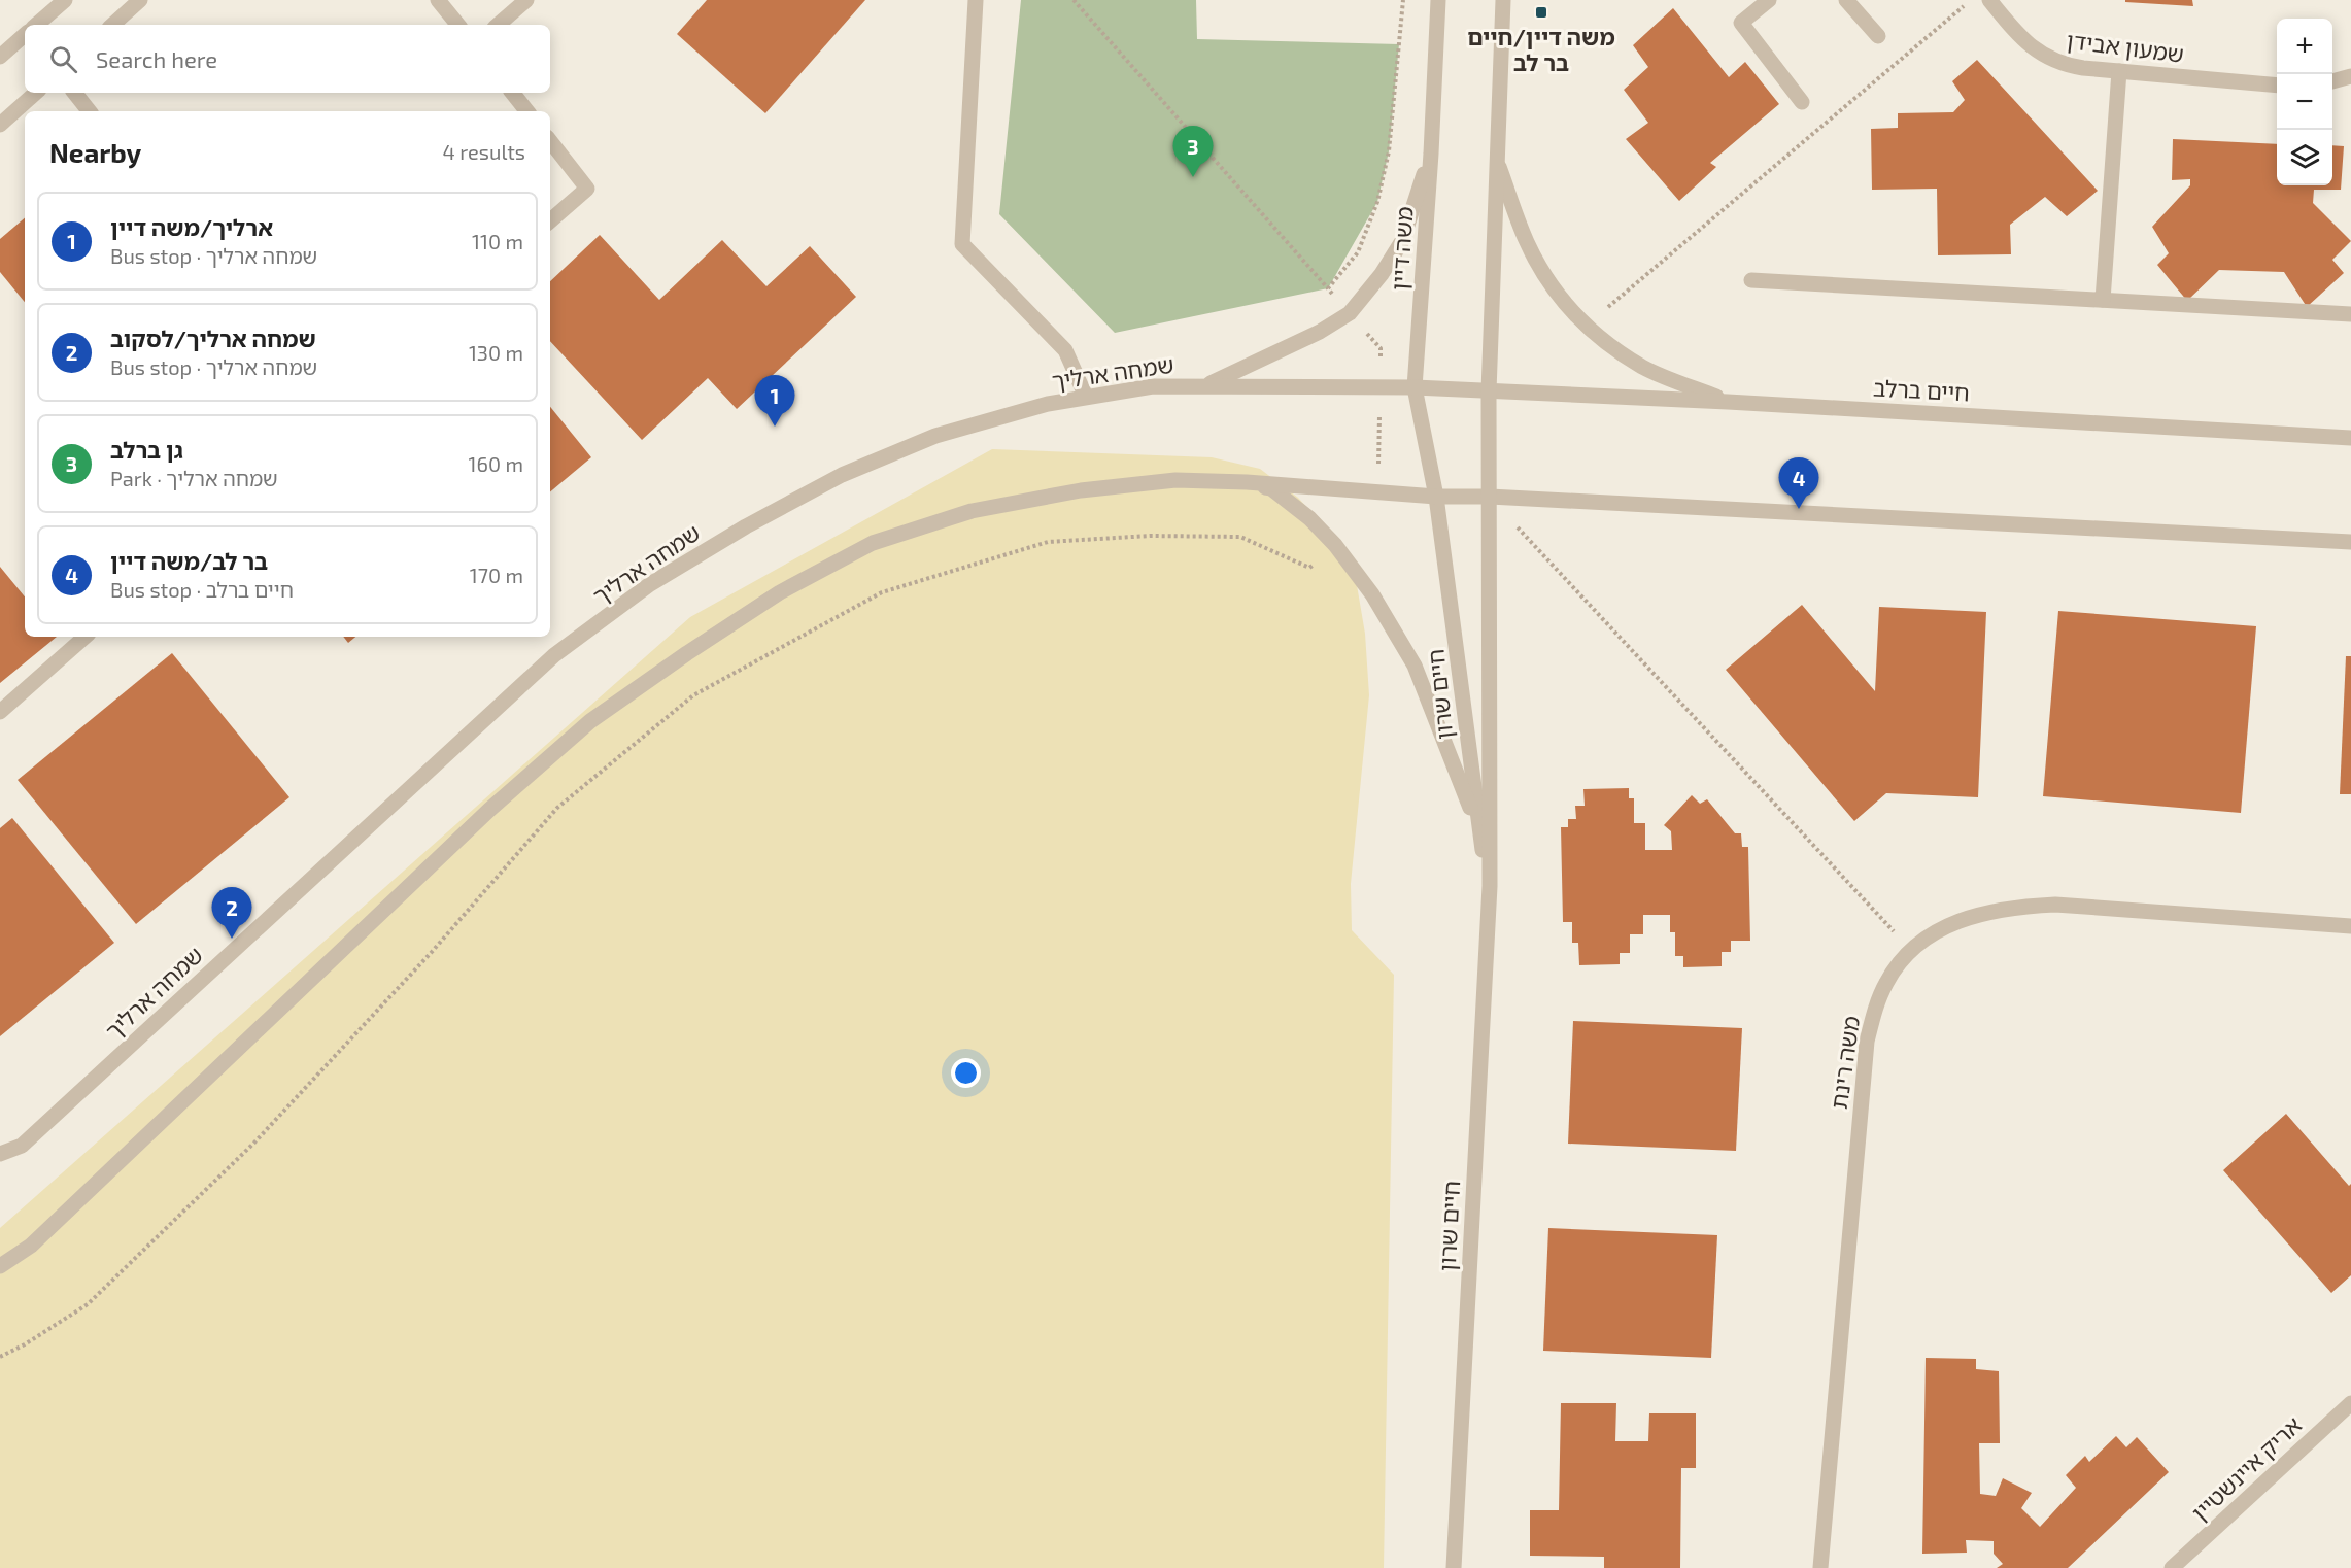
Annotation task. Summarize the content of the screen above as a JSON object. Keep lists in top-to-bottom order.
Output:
{
  "streets": {
    "street": [
      "שמעון אבידן",
      "משה דיין",
      "שמחה ארליך",
      "חיים ברלב",
      "חיים שרון",
      "משה רינת",
      "אריק איינשטיין"
    ]
  },
  "crossings": [
    ["משה דיין", "שמחה ארליך"],
    ["משה דיין", "חיים שרון"],
    ["שמחה ארליך", "חיים ברלב"]
  ],
  "places": {
    "transit": ["משה דיין/חיים בר לב"]
  },
  "page": {
    "map_buttons": ["+", "−"],
    "search": "Search here",
    "heading": ["Nearby", "4 results"],
    "pins": [
      "3",
      "1",
      "4",
      "2"
    ],
    "list": [
      {
        "mark": "1",
        "name": "ארליך/משה דיין",
        "note": "Bus stop · שמחה ארליך",
        "value": "110 m"
      },
      {
        "mark": "2",
        "name": "שמחה ארליך/לסקוב",
        "note": "Bus stop · שמחה ארליך",
        "value": "130 m"
      },
      {
        "mark": "3",
        "name": "גן ברלב",
        "note": "Park · שמחה ארליך",
        "value": "160 m"
      },
      {
        "mark": "4",
        "name": "בר לב/משה דיין",
        "note": "Bus stop · חיים ברלב",
        "value": "170 m"
      }
    ]
  }
}
